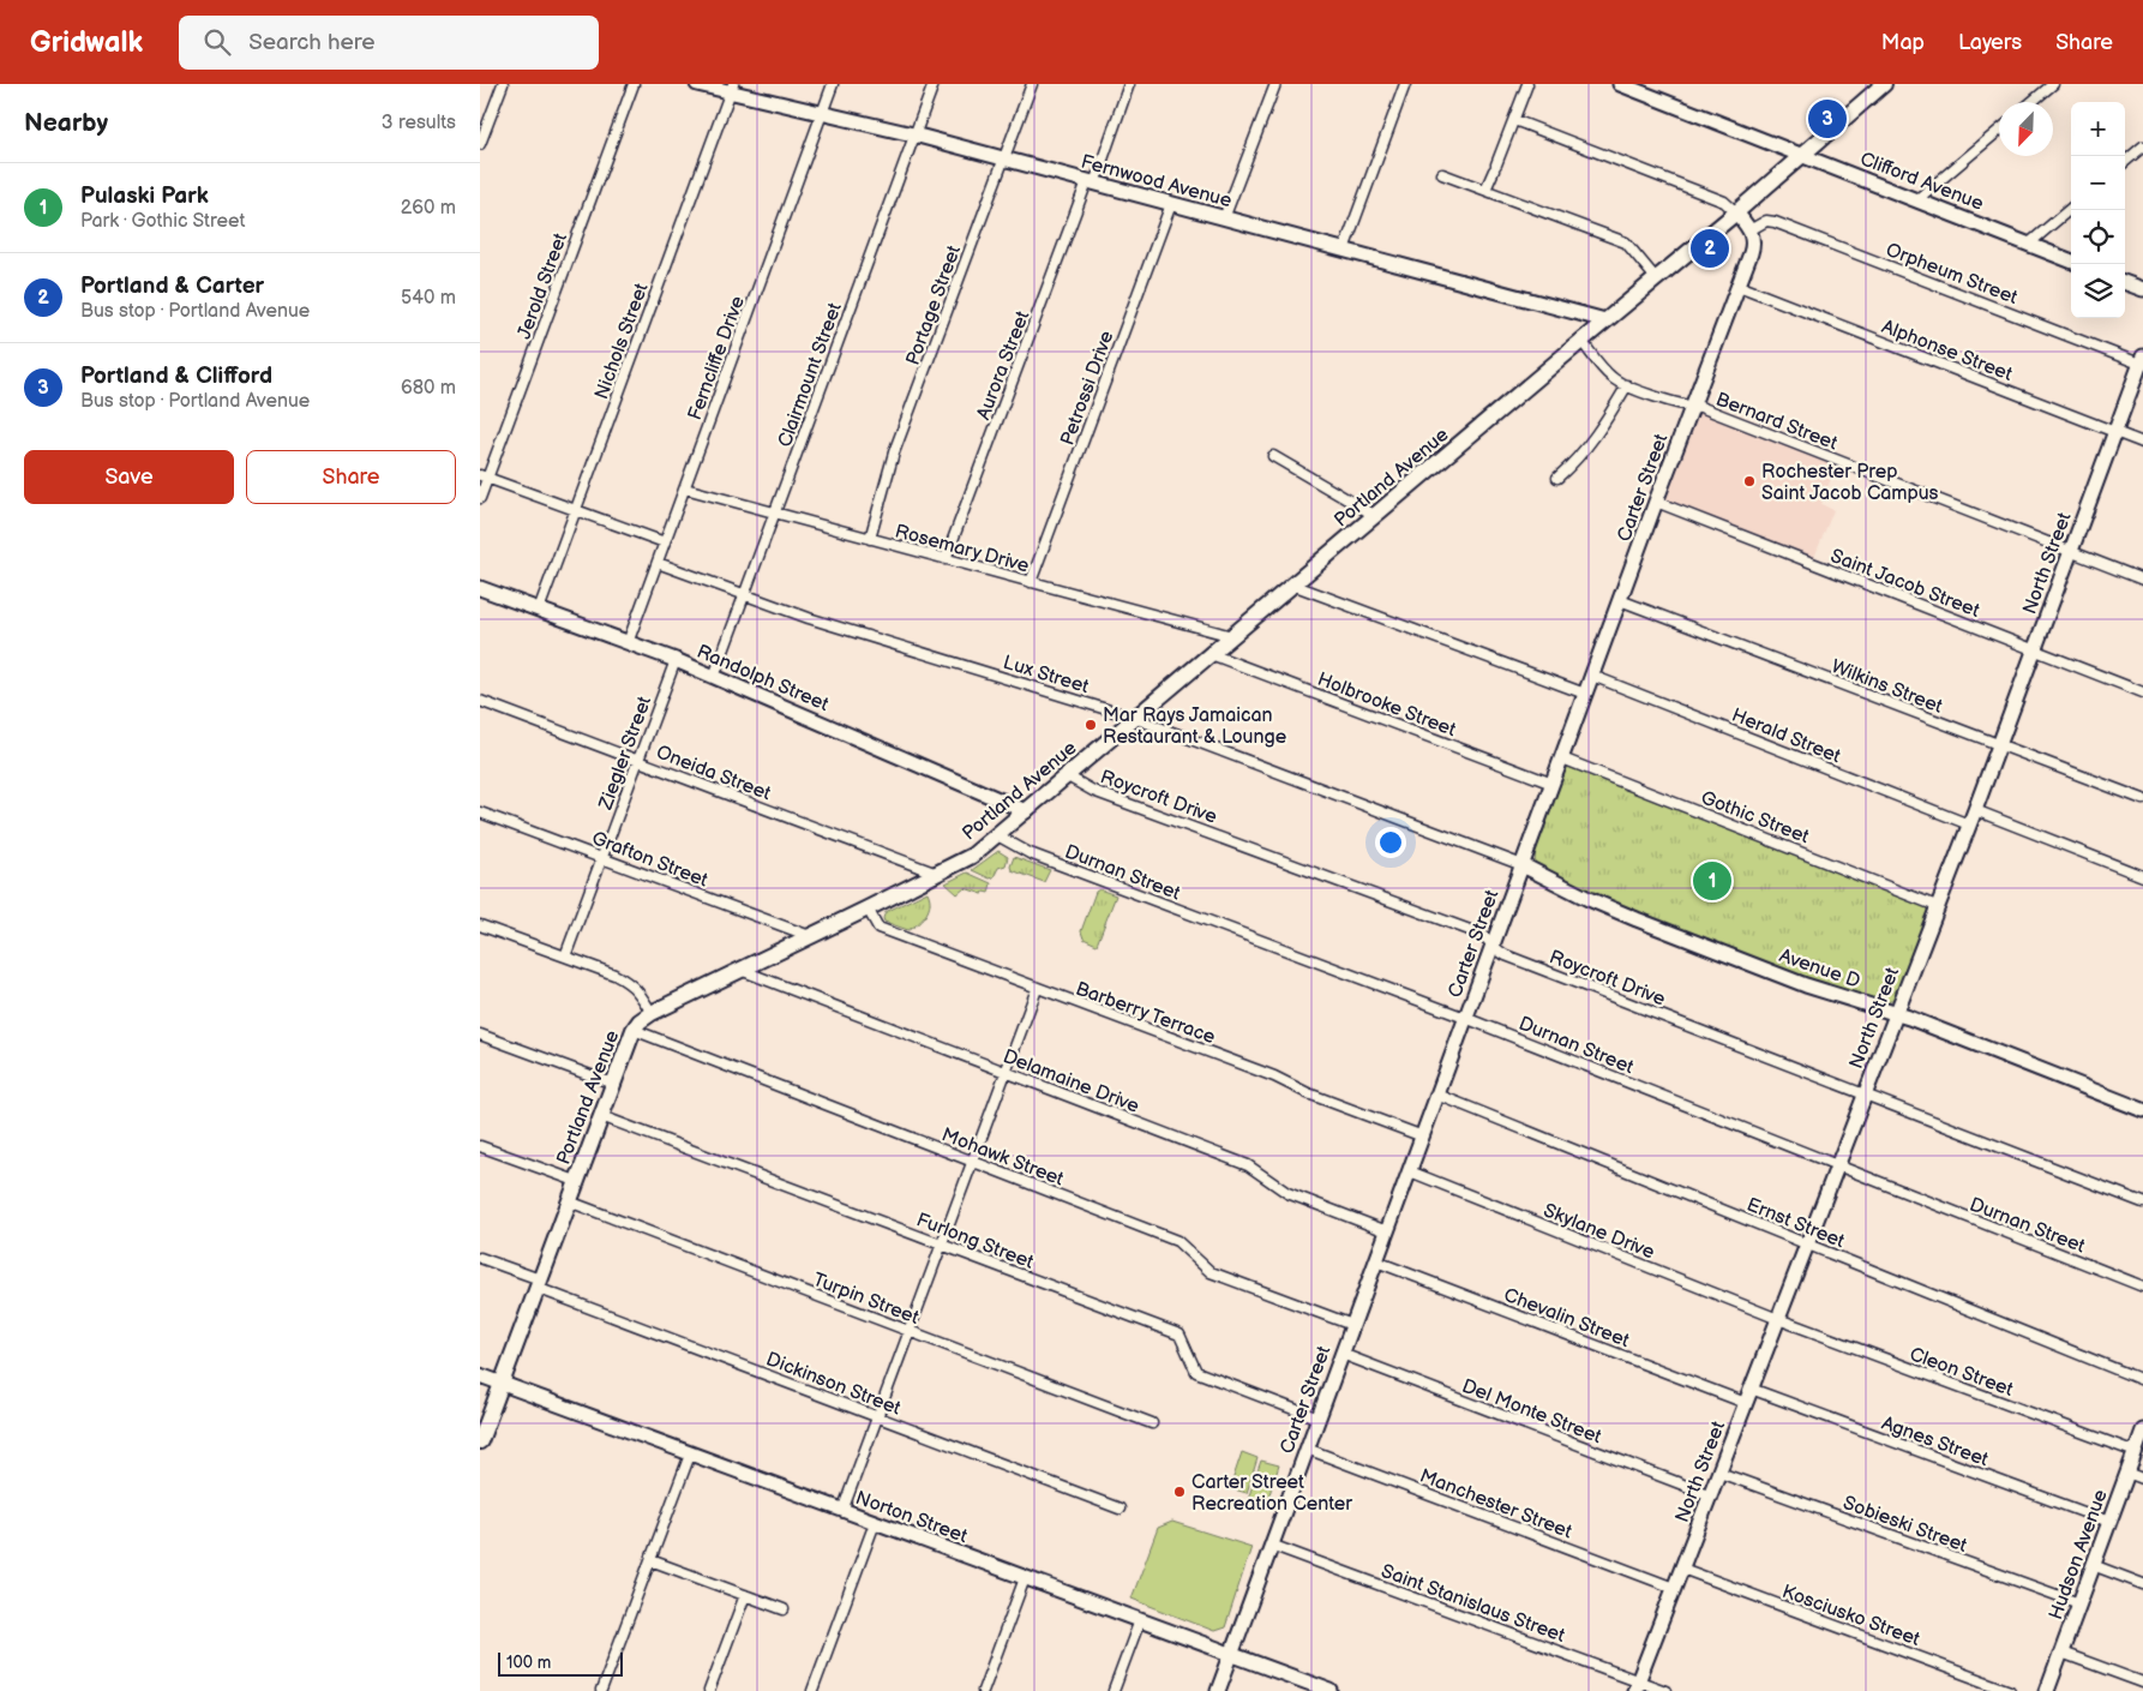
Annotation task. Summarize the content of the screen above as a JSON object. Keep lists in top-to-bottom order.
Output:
{
  "streets": {
    "main road": ["Portland Avenue"],
    "street": [
      "Fernwood Avenue",
      "Clifford Avenue",
      "Orpheum Street",
      "Jerold Street",
      "Portage Street",
      "Nichols Street",
      "Alphonse Street",
      "Ferncliffe Drive",
      "Aurora Street",
      "Clairmount Street",
      "Petrossi Drive",
      "Bernard Street",
      "Carter Street",
      "Rosemary Drive",
      "North Street",
      "Saint Jacob Street",
      "Lux Street",
      "Randolph Street",
      "Wilkins Street",
      "Holbrooke Street",
      "Herald Street",
      "Ziegler Street",
      "Oneida Street",
      "Roycroft Drive",
      "Gothic Street",
      "Grafton Street",
      "Durnan Street",
      "Avenue D",
      "Barberry Terrace",
      "Delamaine Drive",
      "Mohawk Street",
      "Ernst Street",
      "Skylane Drive",
      "Furlong Street",
      "Turpin Street",
      "Chevalin Street",
      "Cleon Street",
      "Dickinson Street",
      "Del Monte Street",
      "Agnes Street",
      "Manchester Street",
      "Norton Street",
      "Sobieski Street",
      "Hudson Avenue",
      "Saint Stanislaus Street",
      "Kosciusko Street"
    ]
  },
  "crossings": [
    ["Fernwood Avenue", "Portage Street"],
    ["Fernwood Avenue", "Nichols Street"],
    ["Fernwood Avenue", "Ferncliffe Drive"],
    ["Fernwood Avenue", "Aurora Street"],
    ["Fernwood Avenue", "Clairmount Street"],
    ["Fernwood Avenue", "Petrossi Drive"],
    ["Fernwood Avenue", "Portland Avenue"],
    ["Clifford Avenue", "Portland Avenue"],
    ["Orpheum Street", "Carter Street"],
    ["Orpheum Street", "North Street"],
    ["Portage Street", "Rosemary Drive"],
    ["Nichols Street", "Randolph Street"],
    ["Alphonse Street", "Carter Street"],
    ["Alphonse Street", "North Street"],
    ["Ferncliffe Drive", "Rosemary Drive"],
    ["Ferncliffe Drive", "Lux Street"],
    ["Ferncliffe Drive", "Randolph Street"],
    ["Aurora Street", "Rosemary Drive"],
    ["Clairmount Street", "Rosemary Drive"],
    ["Clairmount Street", "Lux Street"],
    ["Clairmount Street", "Randolph Street"],
    ["Petrossi Drive", "Rosemary Drive"],
    ["Bernard Street", "Portland Avenue"],
    ["Bernard Street", "Carter Street"],
    ["Bernard Street", "North Street"],
    ["Portland Avenue", "Rosemary Drive"],
    ["Portland Avenue", "Lux Street"],
    ["Portland Avenue", "Randolph Street"],
    ["Portland Avenue", "Holbrooke Street"],
    ["Portland Avenue", "Oneida Street"],
    ["Portland Avenue", "Roycroft Drive"],
    ["Portland Avenue", "Grafton Street"],
    ["Portland Avenue", "Durnan Street"],
    ["Portland Avenue", "Barberry Terrace"],
    ["Portland Avenue", "Delamaine Drive"],
    ["Portland Avenue", "Mohawk Street"],
    ["Portland Avenue", "Furlong Street"],
    ["Portland Avenue", "Turpin Street"],
    ["Portland Avenue", "Dickinson Street"],
    ["Portland Avenue", "Norton Street"],
    ["Carter Street", "Saint Jacob Street"],
    ["Carter Street", "Lux Street"],
    ["Carter Street", "Wilkins Street"],
    ["Carter Street", "Holbrooke Street"],
    ["Carter Street", "Herald Street"],
    ["Carter Street", "Roycroft Drive"],
    ["Carter Street", "Gothic Street"],
    ["Carter Street", "Durnan Street"],
    ["Carter Street", "Avenue D"],
    ["Carter Street", "Barberry Terrace"],
    ["Carter Street", "Delamaine Drive"],
    ["Carter Street", "Mohawk Street"],
    ["Carter Street", "Ernst Street"],
    ["Carter Street", "Skylane Drive"],
    ["Carter Street", "Furlong Street"],
    ["Carter Street", "Chevalin Street"],
    ["Carter Street", "Del Monte Street"],
    ["Carter Street", "Manchester Street"],
    ["Carter Street", "Norton Street"],
    ["Carter Street", "Saint Stanislaus Street"],
    ["North Street", "Saint Jacob Street"],
    ["North Street", "Wilkins Street"],
    ["North Street", "Herald Street"],
    ["North Street", "Roycroft Drive"],
    ["North Street", "Gothic Street"],
    ["North Street", "Durnan Street"],
    ["North Street", "Avenue D"],
    ["North Street", "Ernst Street"],
    ["North Street", "Skylane Drive"],
    ["North Street", "Chevalin Street"],
    ["North Street", "Cleon Street"],
    ["North Street", "Del Monte Street"],
    ["North Street", "Agnes Street"],
    ["North Street", "Manchester Street"],
    ["North Street", "Sobieski Street"],
    ["North Street", "Saint Stanislaus Street"],
    ["North Street", "Kosciusko Street"],
    ["Lux Street", "Avenue D"],
    ["Randolph Street", "Ziegler Street"],
    ["Ziegler Street", "Oneida Street"],
    ["Ziegler Street", "Grafton Street"],
    ["Skylane Drive", "Cleon Street"],
    ["Cleon Street", "Hudson Avenue"],
    ["Agnes Street", "Hudson Avenue"],
    ["Sobieski Street", "Hudson Avenue"]
  ],
  "places": ["Rochester Prep Saint Jacob Campus", "Mar Rays Jamaican Restaurant & Lounge", "Carter Street Recreation Center"],
  "scale_bar": "100 m",
  "north": "bottom left",
  "page": {
    "header": "Gridwalk",
    "search": "Search here",
    "nav": ["Map", "Layers", "Share"],
    "heading": ["Nearby", "3 results"],
    "pins": ["3", "2", "1"],
    "map_buttons": ["+", "−"],
    "list": [
      {
        "mark": "1",
        "name": "Pulaski Park",
        "note": "Park · Gothic Street",
        "value": "260 m"
      },
      {
        "mark": "2",
        "name": "Portland & Carter",
        "note": "Bus stop · Portland Avenue",
        "value": "540 m"
      },
      {
        "mark": "3",
        "name": "Portland & Clifford",
        "note": "Bus stop · Portland Avenue",
        "value": "680 m"
      }
    ],
    "buttons": ["Save", "Share"],
    "scale": "100 m"
  }
}
